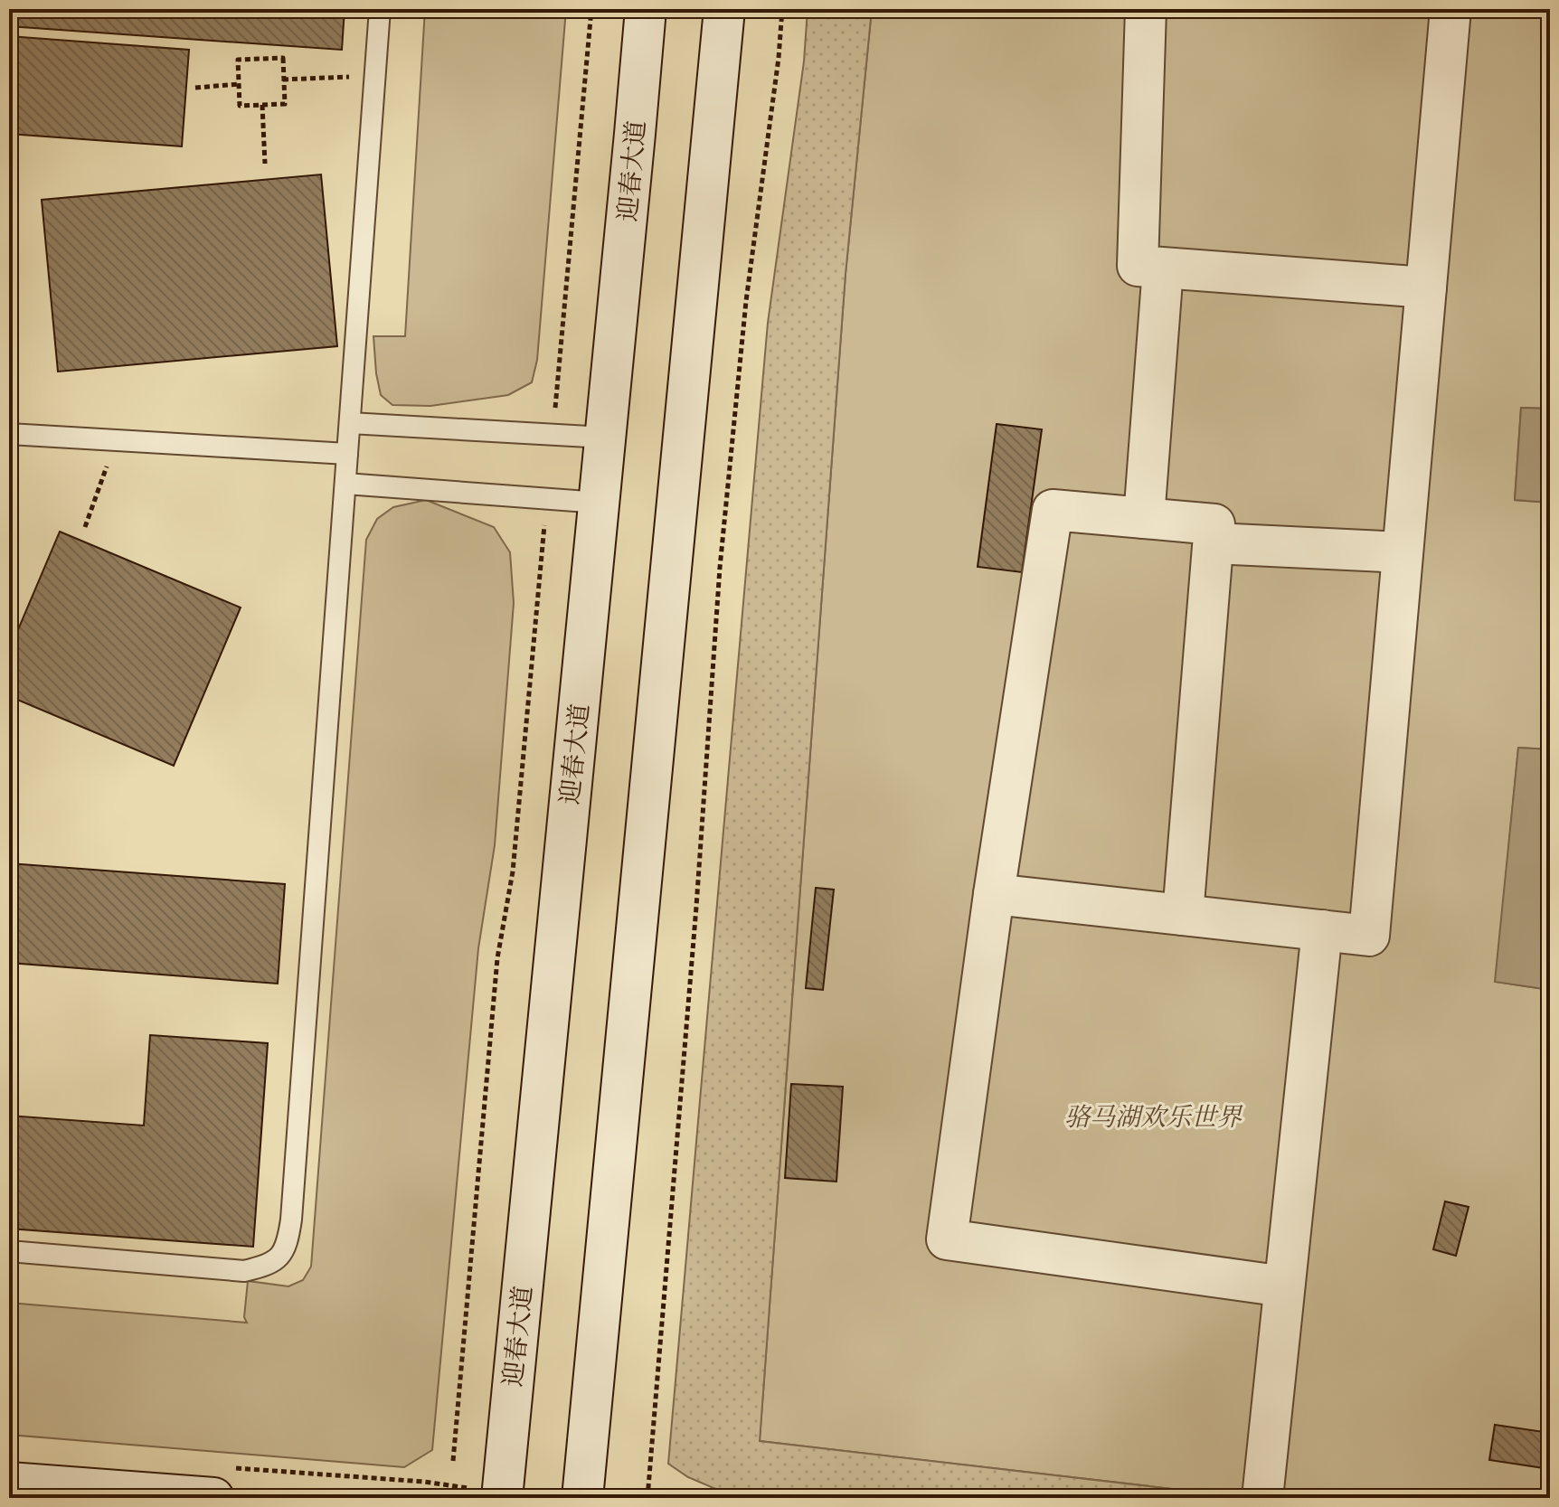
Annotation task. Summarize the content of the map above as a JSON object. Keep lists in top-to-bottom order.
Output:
{
  "streets": {
    "street": ["迎春大道"]
  },
  "parks": ["骆马湖欢乐世界"]
}
